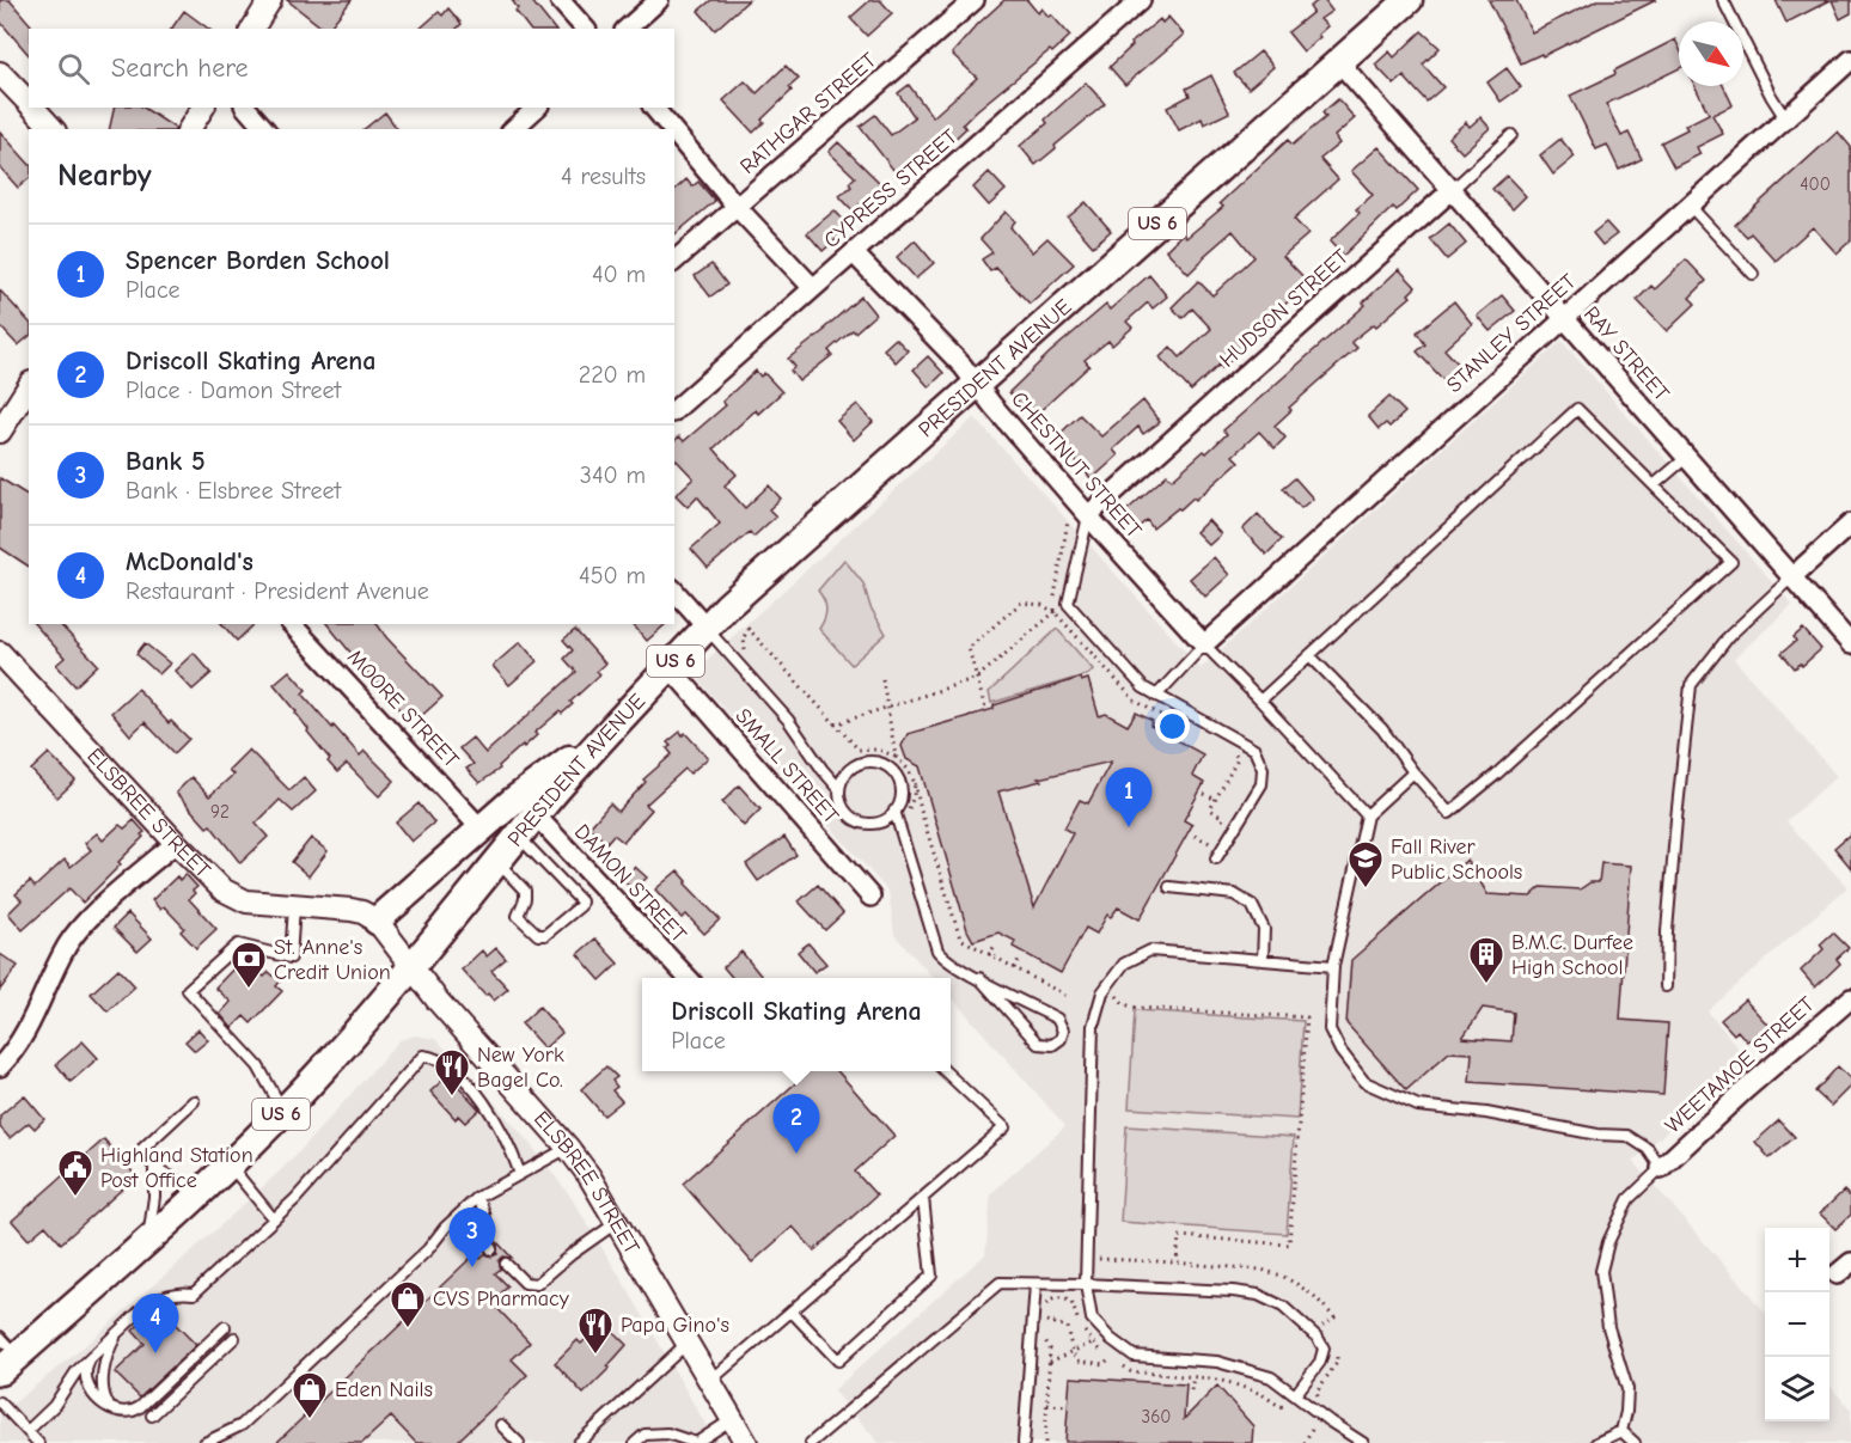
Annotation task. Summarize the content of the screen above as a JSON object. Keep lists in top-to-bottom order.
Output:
{
  "streets": {
    "main road": ["US 6", "PRESIDENT AVENUE"],
    "street": [
      "RATHGAR STREET",
      "CYPRESS STREET",
      "HUDSON STREET",
      "STANLEY STREET",
      "RAY STREET",
      "CHESTNUT STREET",
      "MOORE STREET",
      "SMALL STREET",
      "ELSBREE STREET",
      "DAMON STREET",
      "WEETAMOE STREET"
    ]
  },
  "crossings": [
    ["CYPRESS STREET", "CHESTNUT STREET"],
    ["HUDSON STREET", "RAY STREET"],
    ["HUDSON STREET", "CHESTNUT STREET"],
    ["STANLEY STREET", "RAY STREET"],
    ["STANLEY STREET", "CHESTNUT STREET"],
    ["RAY STREET", "PRESIDENT AVENUE"],
    ["PRESIDENT AVENUE", "CHESTNUT STREET"],
    ["PRESIDENT AVENUE", "SMALL STREET"],
    ["PRESIDENT AVENUE", "ELSBREE STREET"],
    ["PRESIDENT AVENUE", "DAMON STREET"]
  ],
  "places": {
    "school or university": ["Fall River Public Schools"],
    "building": ["B.M.C. Durfee High School"],
    "bank": ["St. Anne's Credit Union"],
    "restaurant": ["New York Bagel Co.", "Papa Gino's"],
    "public building": ["Highland Station Post Office"],
    "shop": ["CVS Pharmacy", "Eden Nails"]
  },
  "house_numbers": ["400", "92", "360"],
  "north": "bottom right",
  "page": {
    "search": "Search here",
    "heading": ["Nearby", "4 results"],
    "list": [
      {
        "mark": "1",
        "name": "Spencer Borden School",
        "note": "Place",
        "value": "40 m"
      },
      {
        "mark": "2",
        "name": "Driscoll Skating Arena",
        "note": "Place · Damon Street",
        "value": "220 m"
      },
      {
        "mark": "3",
        "name": "Bank 5",
        "note": "Bank · Elsbree Street",
        "value": "340 m"
      },
      {
        "mark": "4",
        "name": "McDonald's",
        "note": "Restaurant · President Avenue",
        "value": "450 m"
      }
    ],
    "pins": [
      "1",
      "2",
      "3",
      "4"
    ],
    "popup": ["Driscoll Skating Arena", "Place"],
    "map_buttons": ["+", "−"]
  }
}
